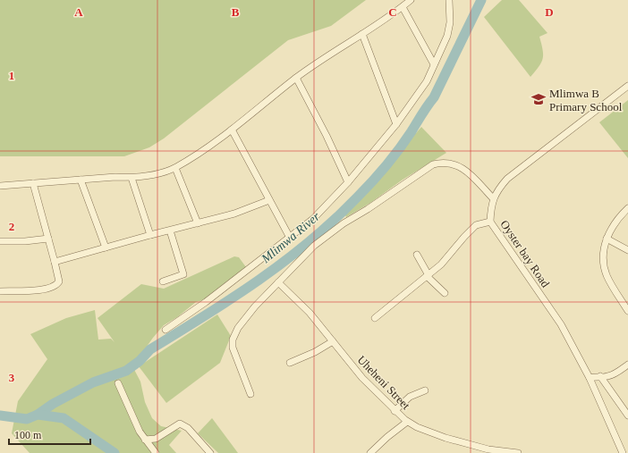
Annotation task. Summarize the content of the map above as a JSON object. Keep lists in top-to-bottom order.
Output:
{
  "streets": {
    "street": ["Oyster bay Road", "Uheheni Street"]
  },
  "water": ["Mlimwa River"],
  "places": {
    "school or university": ["Mlimwa B Primary School"]
  },
  "scale_bar": "100 m",
  "grid": {
    "columns": [
      "A",
      "B",
      "C",
      "D"
    ],
    "rows": ["1", "2", "3"]
  }
}
